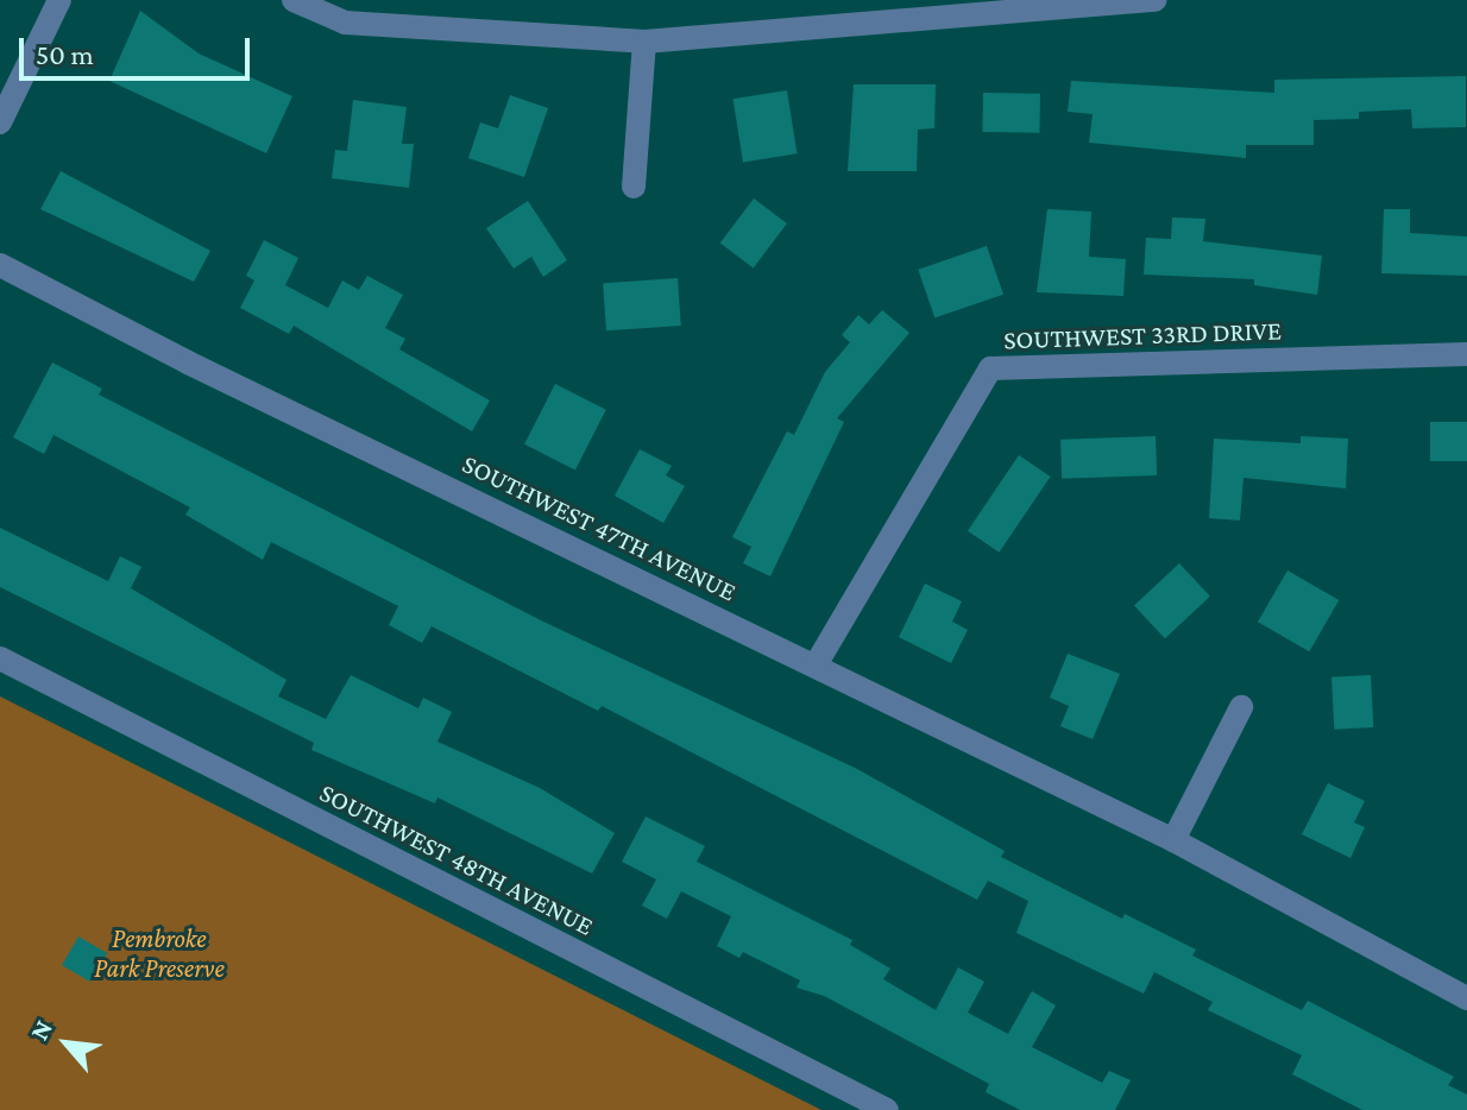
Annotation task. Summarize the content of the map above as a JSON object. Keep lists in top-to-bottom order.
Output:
{
  "streets": {
    "street": ["SOUTHWEST 33RD DRIVE", "SOUTHWEST 47TH AVENUE", "SOUTHWEST 48TH AVENUE"]
  },
  "crossings": [
    ["SOUTHWEST 33RD DRIVE", "SOUTHWEST 47TH AVENUE"]
  ],
  "parks": ["Pembroke Park Preserve"],
  "scale_bar": "50 m",
  "north": "top left"
}
